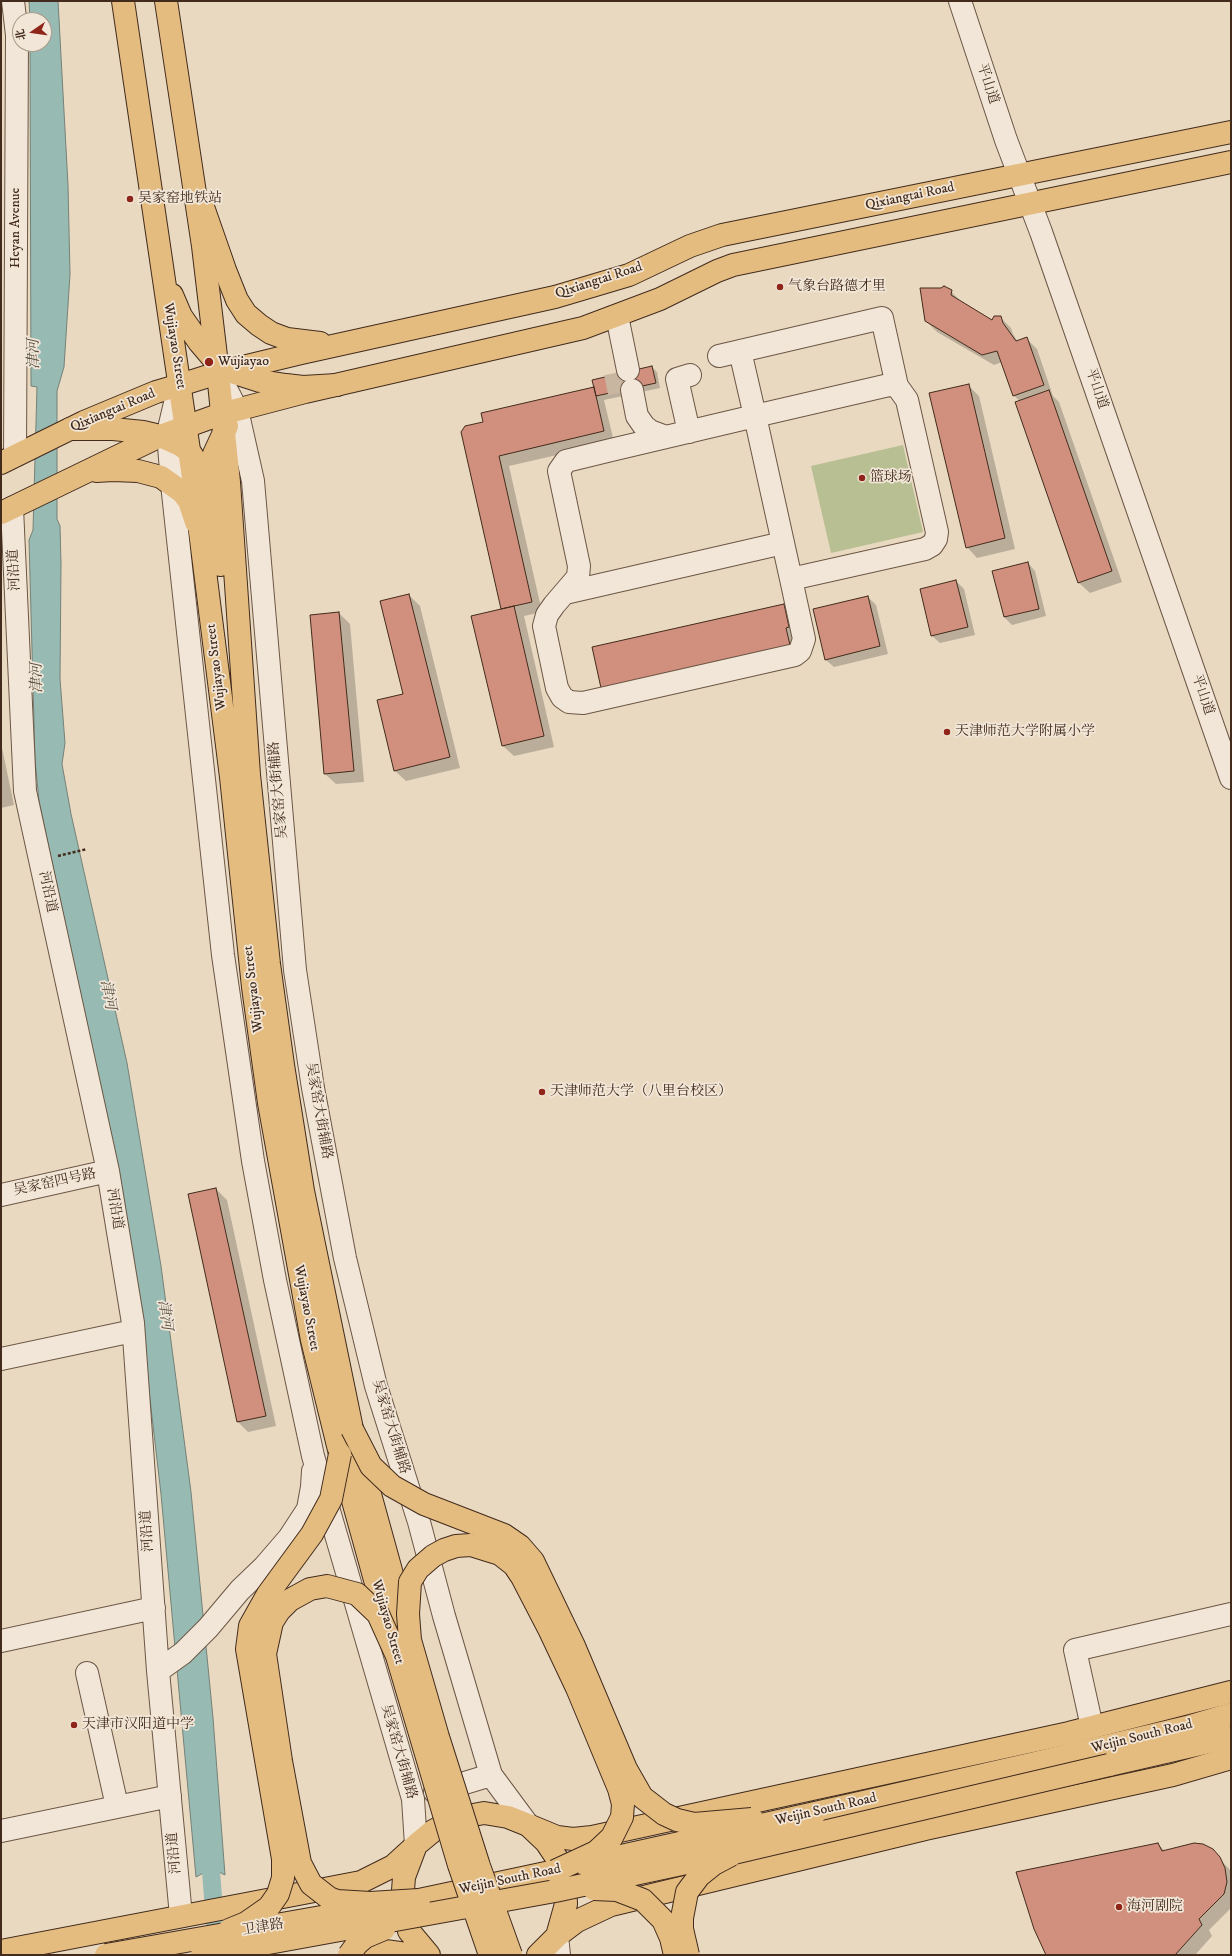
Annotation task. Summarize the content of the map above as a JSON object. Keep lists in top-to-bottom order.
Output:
{
  "streets": {
    "main road": [
      "Qixiangtai Road",
      "Wujiayao Street",
      "Weijin South Road",
      "卫津路"
    ],
    "street": [
      "平山道",
      "Heyan Avenue",
      "河沿道",
      "吴家窑大街辅路",
      "吴家窑四号路"
    ]
  },
  "crossings": [
    ["平山道", "Qixiangtai Road"],
    ["Qixiangtai Road", "Heyan Avenue"],
    ["Qixiangtai Road", "Wujiayao Street"],
    ["Wujiayao Street", "吴家窑大街辅路"],
    ["河沿道", "吴家窑四号路"],
    ["Weijin South Road", "卫津路"]
  ],
  "water": ["津河"],
  "places": [
    "吴家窑地铁站",
    "气象台路德才里",
    "Wujiayao",
    "篮球场",
    "天津师范大学附属小学",
    "天津师范大学（八里台校区）",
    "天津市汉阳道中学",
    "海河剧院"
  ],
  "north": "left"
}
